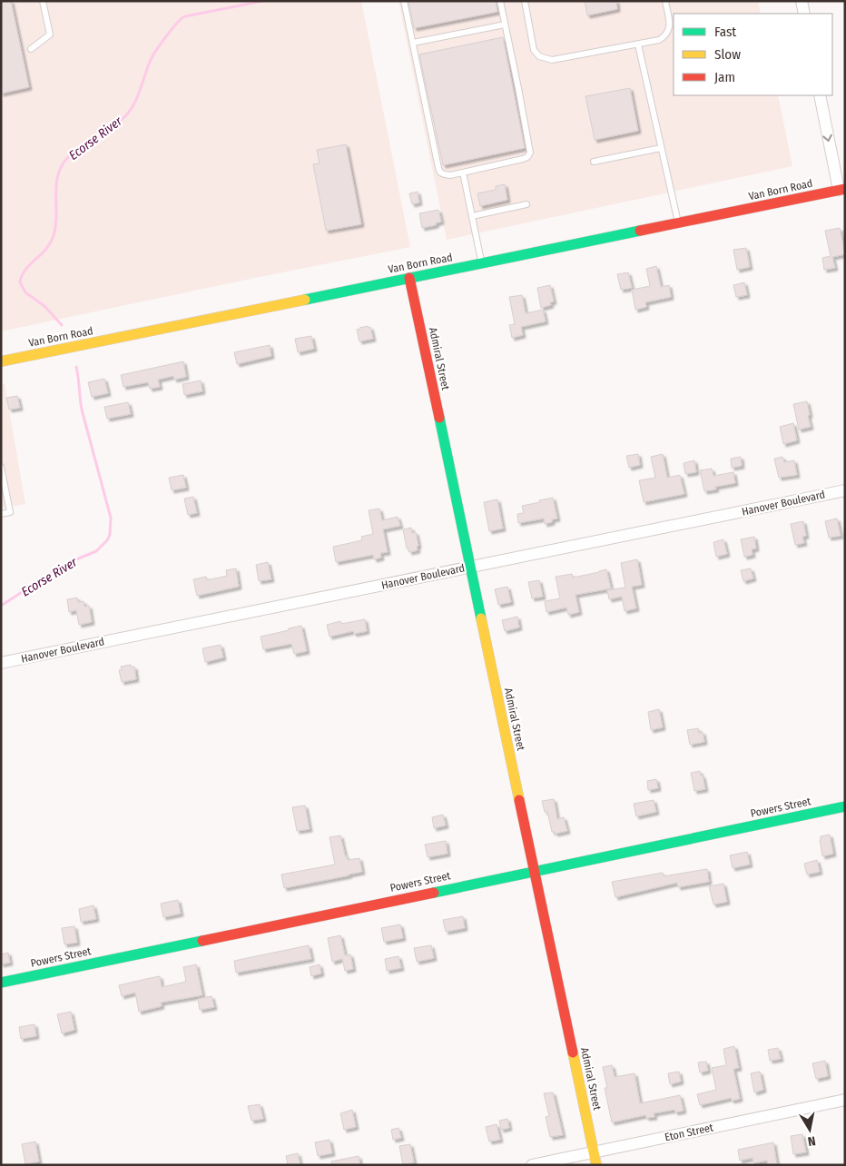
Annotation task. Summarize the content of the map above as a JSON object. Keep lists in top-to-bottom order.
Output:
{
  "streets": {
    "street": [
      "Van Born Road",
      "Admiral Street",
      "Hanover Boulevard",
      "Powers Street",
      "Eton Street"
    ]
  },
  "crossings": [
    ["Van Born Road", "Admiral Street"],
    ["Admiral Street", "Hanover Boulevard"],
    ["Admiral Street", "Powers Street"],
    ["Admiral Street", "Eton Street"]
  ],
  "water": ["Ecorse River"],
  "legend": ["Fast", "Slow", "Jam"],
  "north": "bottom"
}
